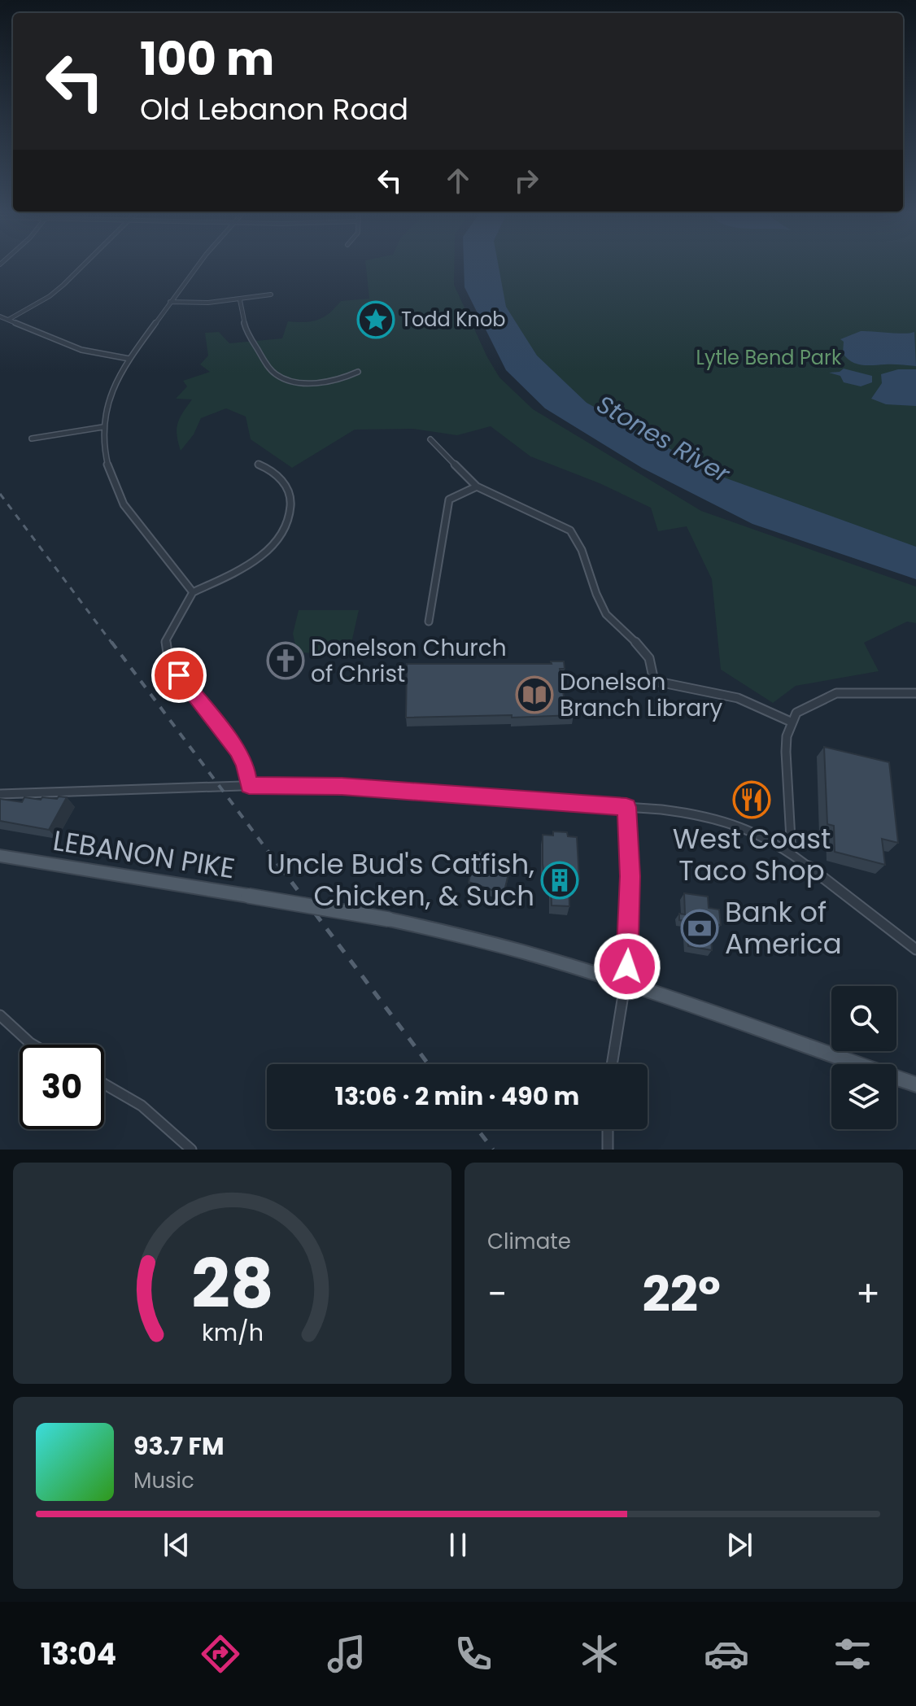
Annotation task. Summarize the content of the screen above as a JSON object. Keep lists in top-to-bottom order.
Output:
{
  "streets": {
    "main road": ["LEBANON PIKE"]
  },
  "water": ["Stones River"],
  "parks": ["Lytle Bend Park"],
  "places": {
    "place": ["Todd Knob"],
    "church": ["Donelson Church of Christ"],
    "library": ["Donelson Branch Library"],
    "restaurant": ["West Coast Taco Shop"],
    "building": ["Uncle Bud's Catfish, Chicken, & Such"],
    "bank": ["Bank of America"]
  },
  "page": {
    "turn": ["100 m", "Old Lebanon Road"],
    "limit": "30",
    "trip": "13:06 · 2 min · 490 m",
    "tile": "Climate",
    "heat": ["−", "22°", "+"],
    "song": ["93.7 FM", "Music"],
    "tabs": "13:04",
    "gauge": ["28", "km/h"]
  }
}
